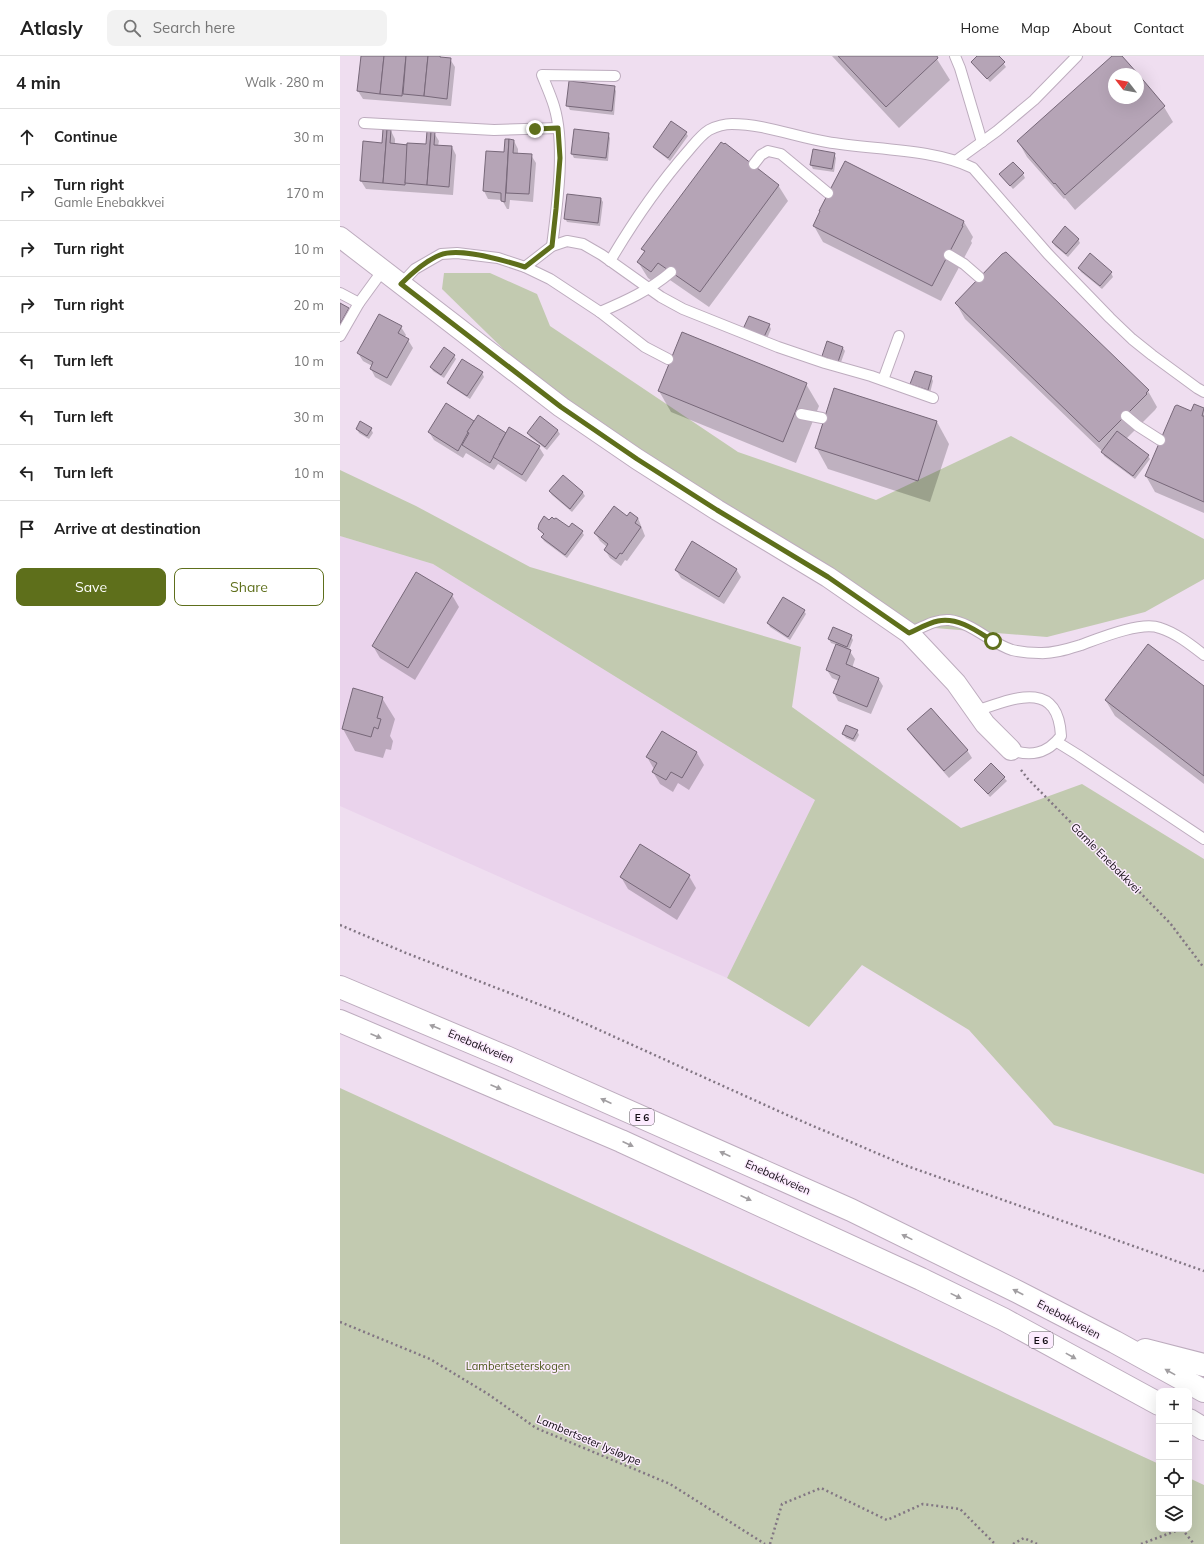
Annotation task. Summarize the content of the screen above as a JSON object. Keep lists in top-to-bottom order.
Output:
{
  "streets": {
    "highway": ["Enebakkveien", "E 6"],
    "path": ["Gamle Enebakkvei", "Lambertseter lysløype"]
  },
  "crossings": [
    ["Enebakkveien", "E 6"]
  ],
  "parks": ["Lambertseterskogen"],
  "north": "top left",
  "page": {
    "header": "Atlasly",
    "search": "Search here",
    "nav": [
      "Home",
      "Map",
      "About",
      "Contact"
    ],
    "heading": ["4 min", "Walk · 280 m"],
    "list": [
      ["Continue", "30 m"],
      ["Turn right", "Gamle Enebakkvei", "170 m"],
      ["Turn right", "10 m"],
      ["Turn right", "20 m"],
      ["Turn left", "10 m"],
      ["Turn left", "30 m"],
      ["Turn left", "10 m"],
      "Arrive at destination"
    ],
    "buttons": ["Save", "Share"],
    "map_buttons": ["+", "−"]
  }
}
